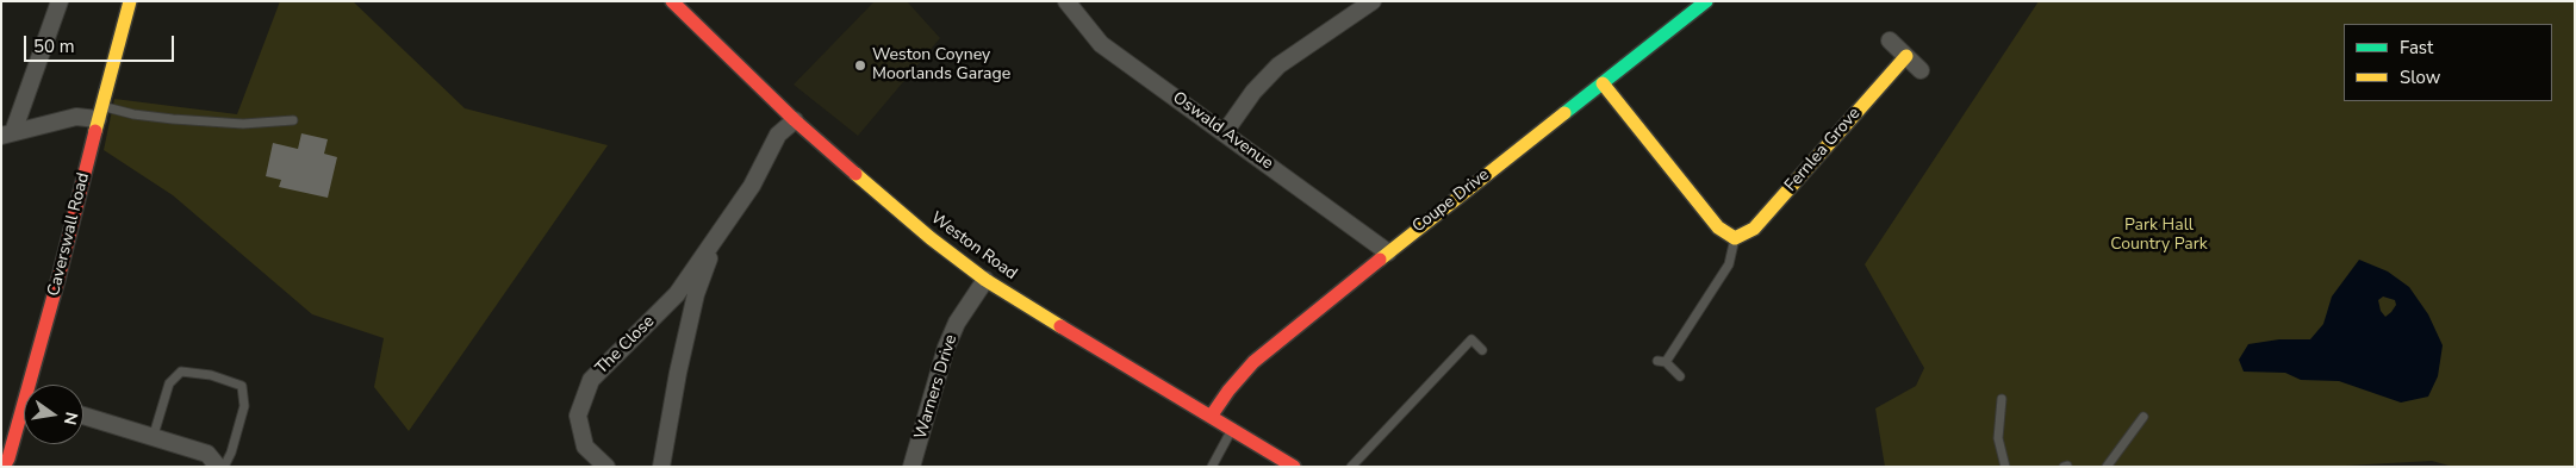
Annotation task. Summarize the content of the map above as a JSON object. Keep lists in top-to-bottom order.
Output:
{
  "streets": {
    "main road": [
      "Fernlea Grove",
      "Coupe Drive",
      "Caverswall Road",
      "Weston Road"
    ],
    "street": ["Oswald Avenue", "The Close", "Warners Drive"]
  },
  "crossings": [
    ["Oswald Avenue", "Coupe Drive"],
    ["Coupe Drive", "Weston Road"],
    ["Weston Road", "The Close"],
    ["Weston Road", "Warners Drive"]
  ],
  "parks": ["Park Hall Country Park"],
  "places": ["Weston Coyney Moorlands Garage"],
  "legend": ["Fast", "Slow"],
  "scale_bar": "50 m",
  "north": "right"
}
